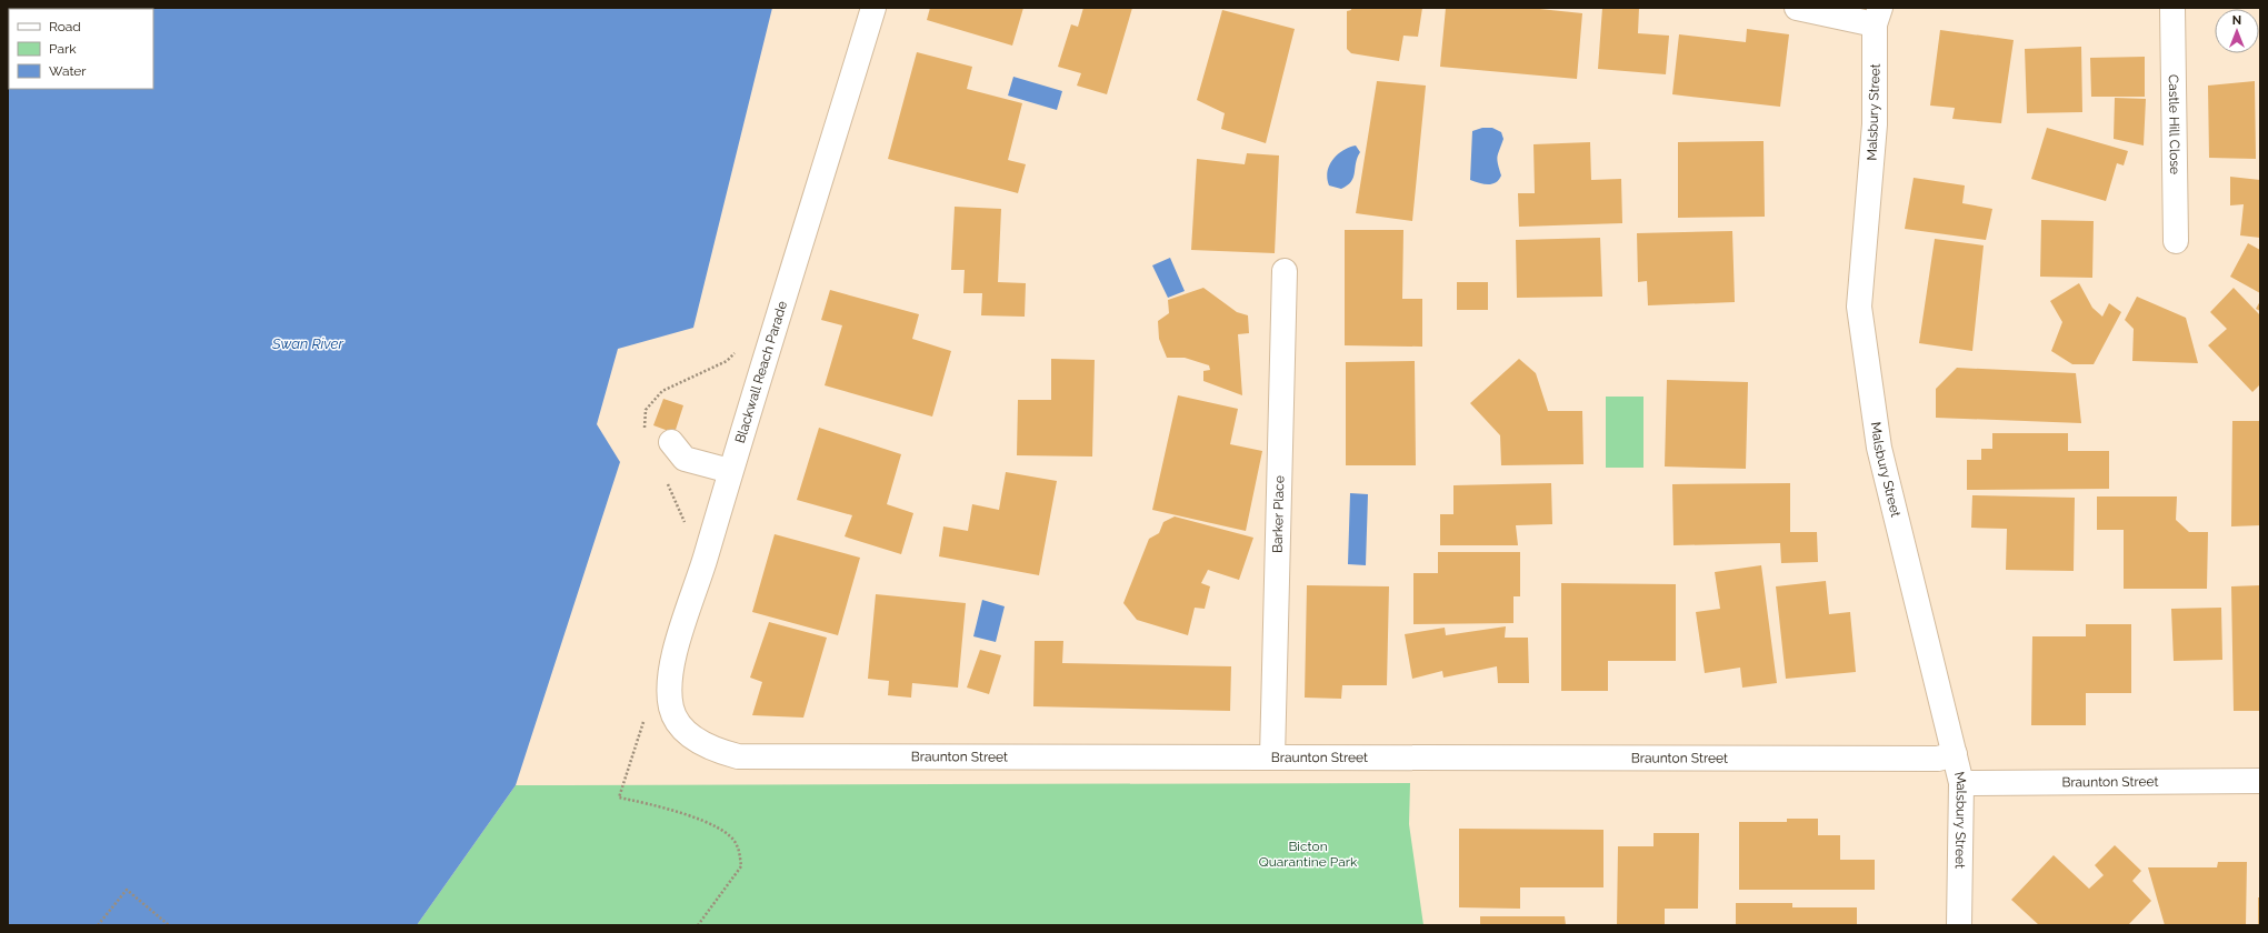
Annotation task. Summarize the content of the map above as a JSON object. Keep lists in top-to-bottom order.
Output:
{
  "streets": {
    "street": [
      "Malsbury Street",
      "Castle Hill Close",
      "Blackwall Reach Parade",
      "Barker Place",
      "Braunton Street"
    ]
  },
  "crossings": [
    ["Malsbury Street", "Braunton Street"],
    ["Blackwall Reach Parade", "Braunton Street"],
    ["Barker Place", "Braunton Street"]
  ],
  "water": ["Swan River"],
  "parks": ["Bicton Quarantine Park"],
  "legend": ["Road", "Park", "Water"],
  "north": "top"
}
